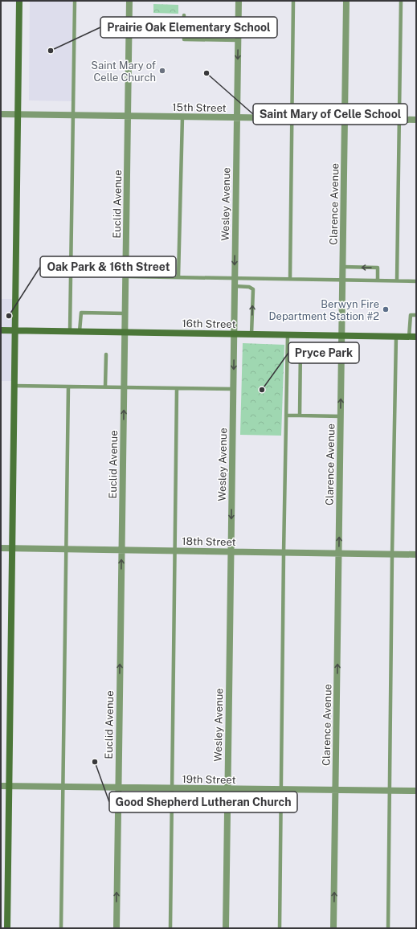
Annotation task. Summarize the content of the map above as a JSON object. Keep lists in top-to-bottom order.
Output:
{
  "streets": {
    "street": [
      "15th Street",
      "Euclid Avenue",
      "Wesley Avenue",
      "Clarence Avenue",
      "16th Street",
      "18th Street",
      "19th Street"
    ]
  },
  "crossings": [
    ["15th Street", "Euclid Avenue"],
    ["15th Street", "Wesley Avenue"],
    ["15th Street", "Clarence Avenue"],
    ["Euclid Avenue", "16th Street"],
    ["Euclid Avenue", "18th Street"],
    ["Euclid Avenue", "19th Street"],
    ["Wesley Avenue", "16th Street"],
    ["Wesley Avenue", "18th Street"],
    ["Wesley Avenue", "19th Street"],
    ["Clarence Avenue", "16th Street"],
    ["Clarence Avenue", "18th Street"],
    ["Clarence Avenue", "19th Street"]
  ],
  "one_way": ["Euclid Avenue", "Wesley Avenue", "Clarence Avenue"],
  "places": [
    "Prairie Oak Elementary School",
    "Saint Mary of Celle Church",
    "Saint Mary of Celle School",
    "Berwyn Fire Department Station #2",
    "Oak Park & 16th Street",
    "Pryce Park",
    "Good Shepherd Lutheran Church"
  ]
}
